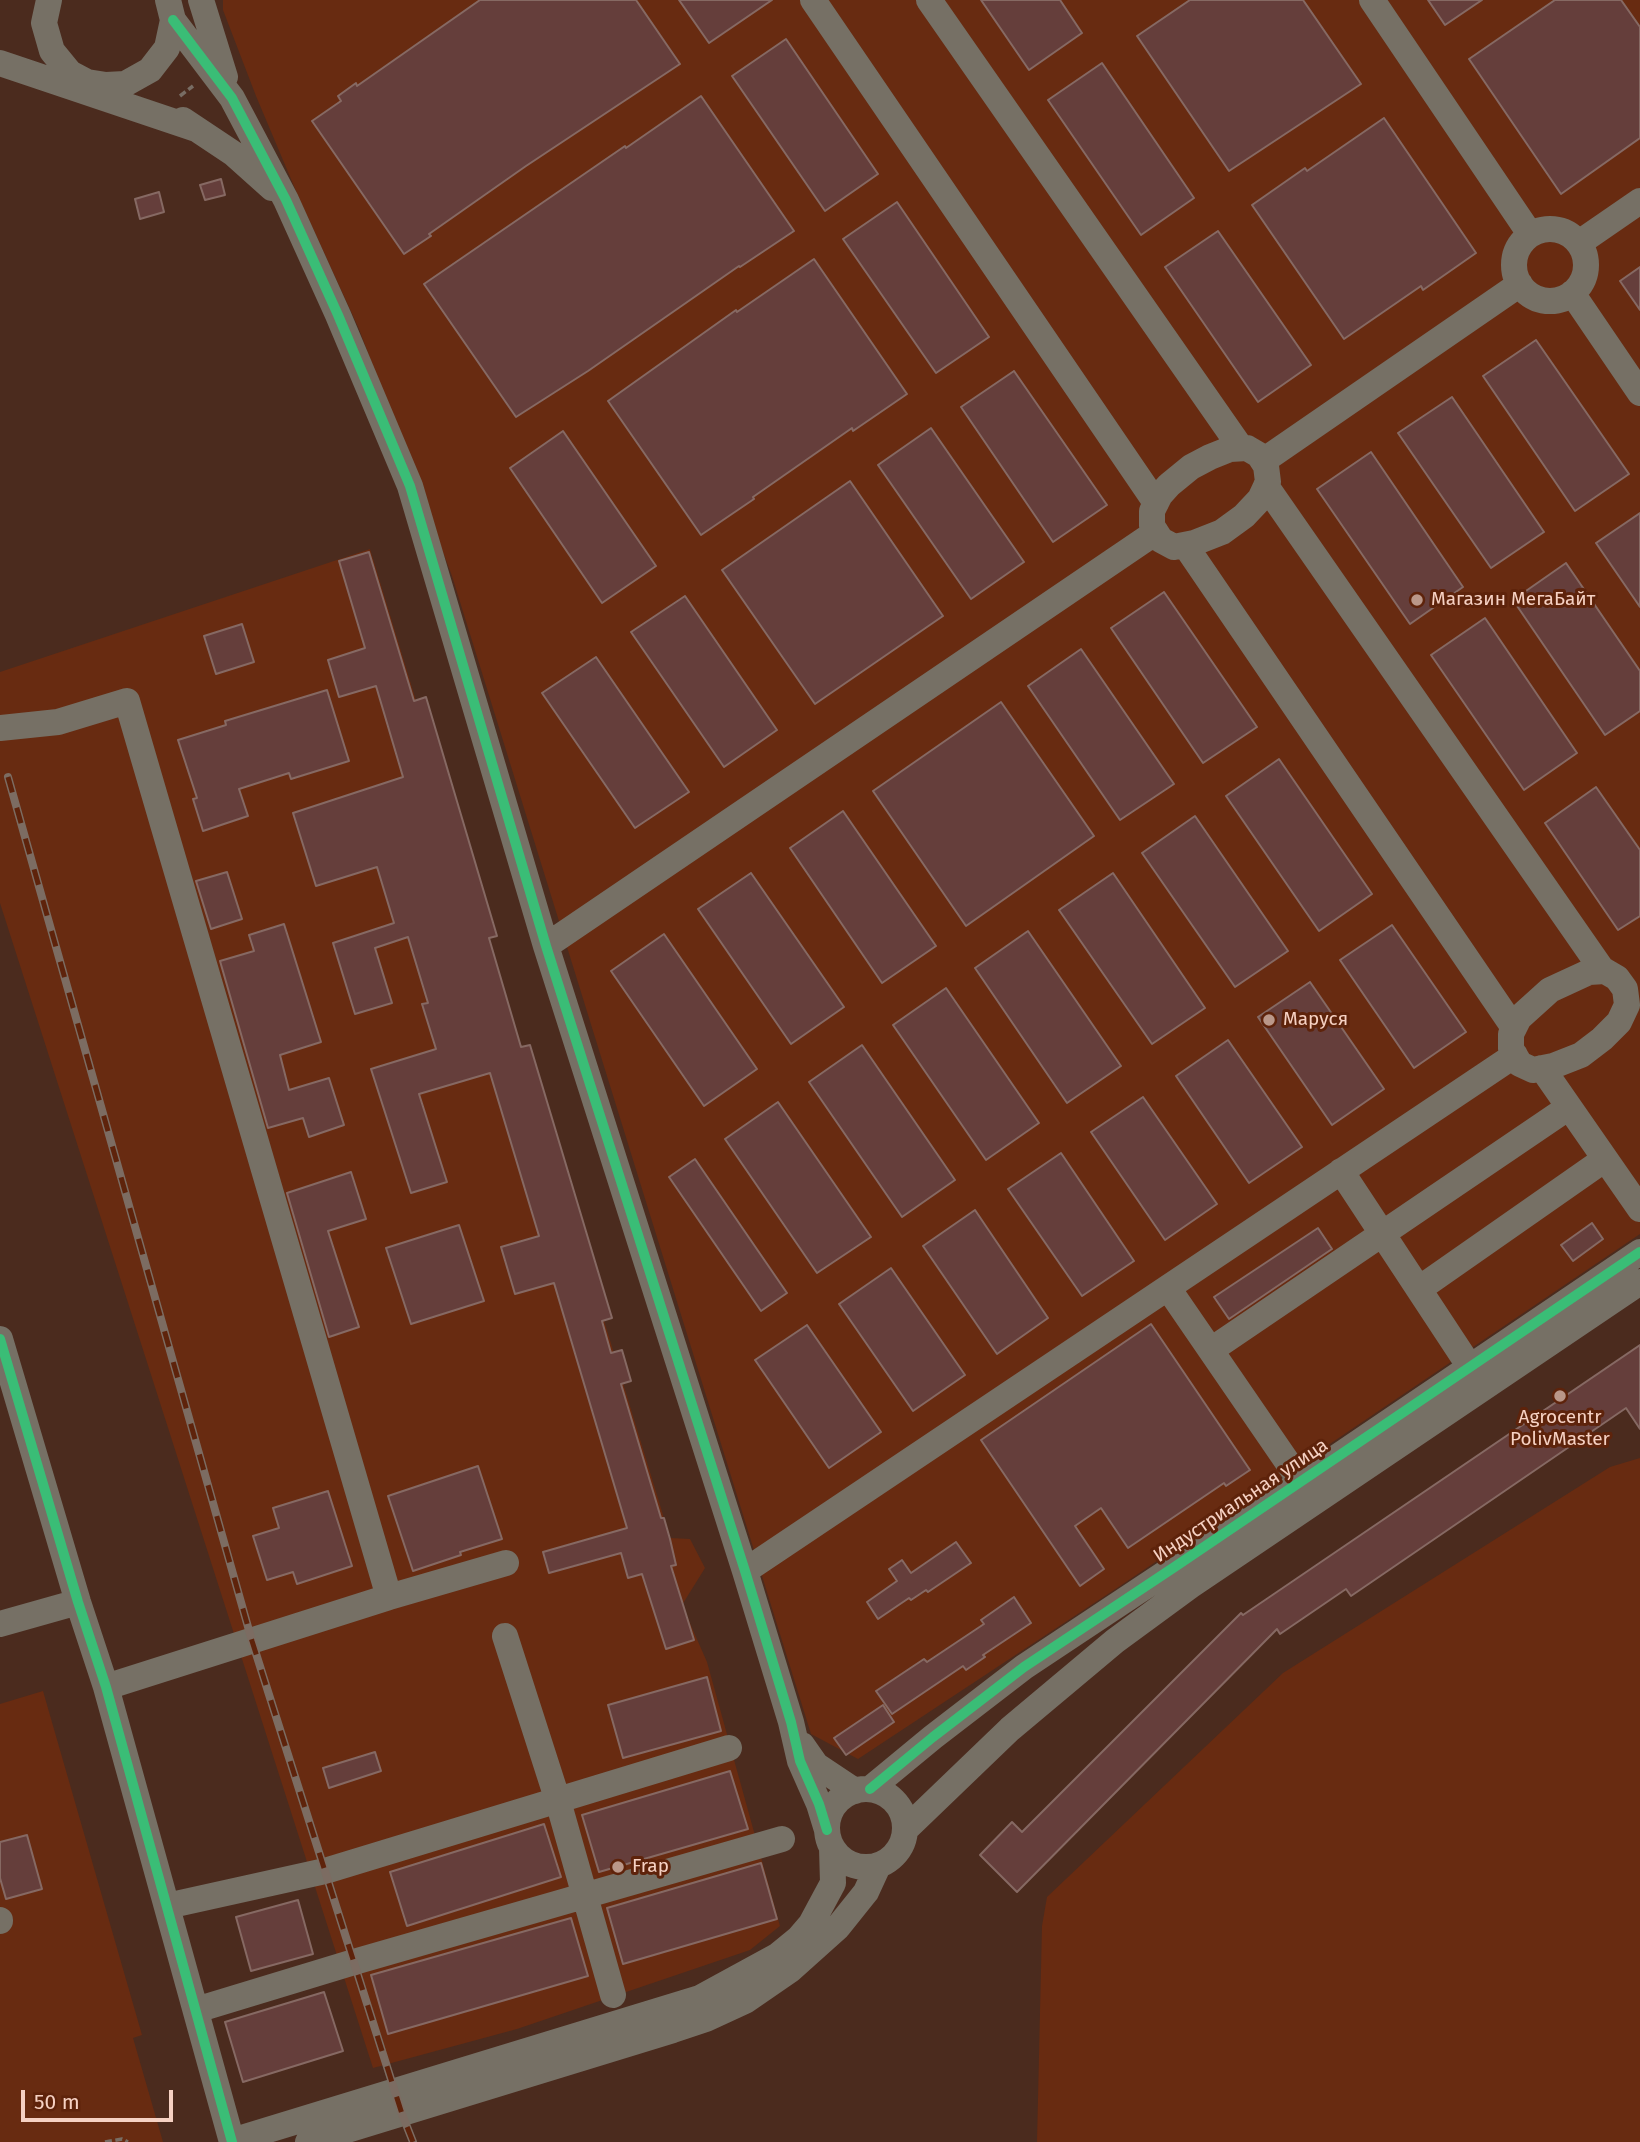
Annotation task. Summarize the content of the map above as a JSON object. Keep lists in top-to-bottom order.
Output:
{
  "streets": {
    "street": ["Индустриальная улица"]
  },
  "places": [
    "Магазин МегаБайт",
    "Маруся",
    "Agrocentr PolivMaster",
    "Frap"
  ],
  "scale_bar": "50 m"
}
